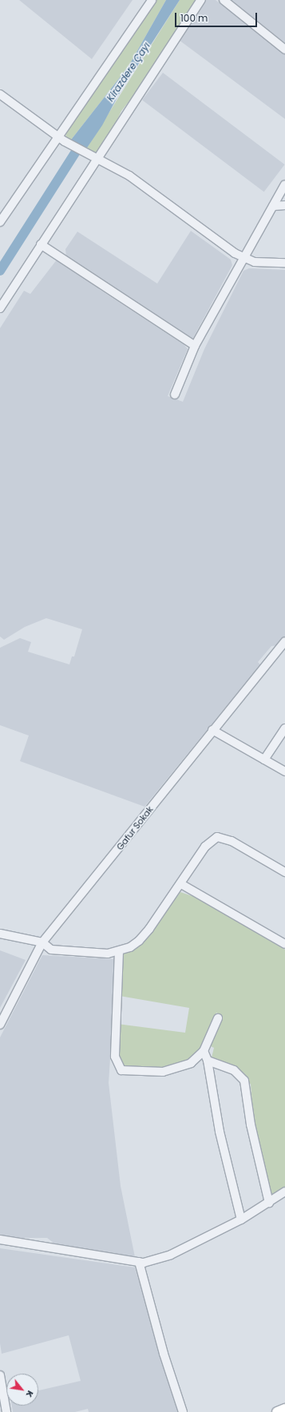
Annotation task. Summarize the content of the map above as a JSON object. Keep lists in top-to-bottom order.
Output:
{
  "streets": {
    "street": ["Gafur Sokak"]
  },
  "water": ["Kirazdere Çayı"],
  "scale_bar": "100 m",
  "north": "bottom right"
}
